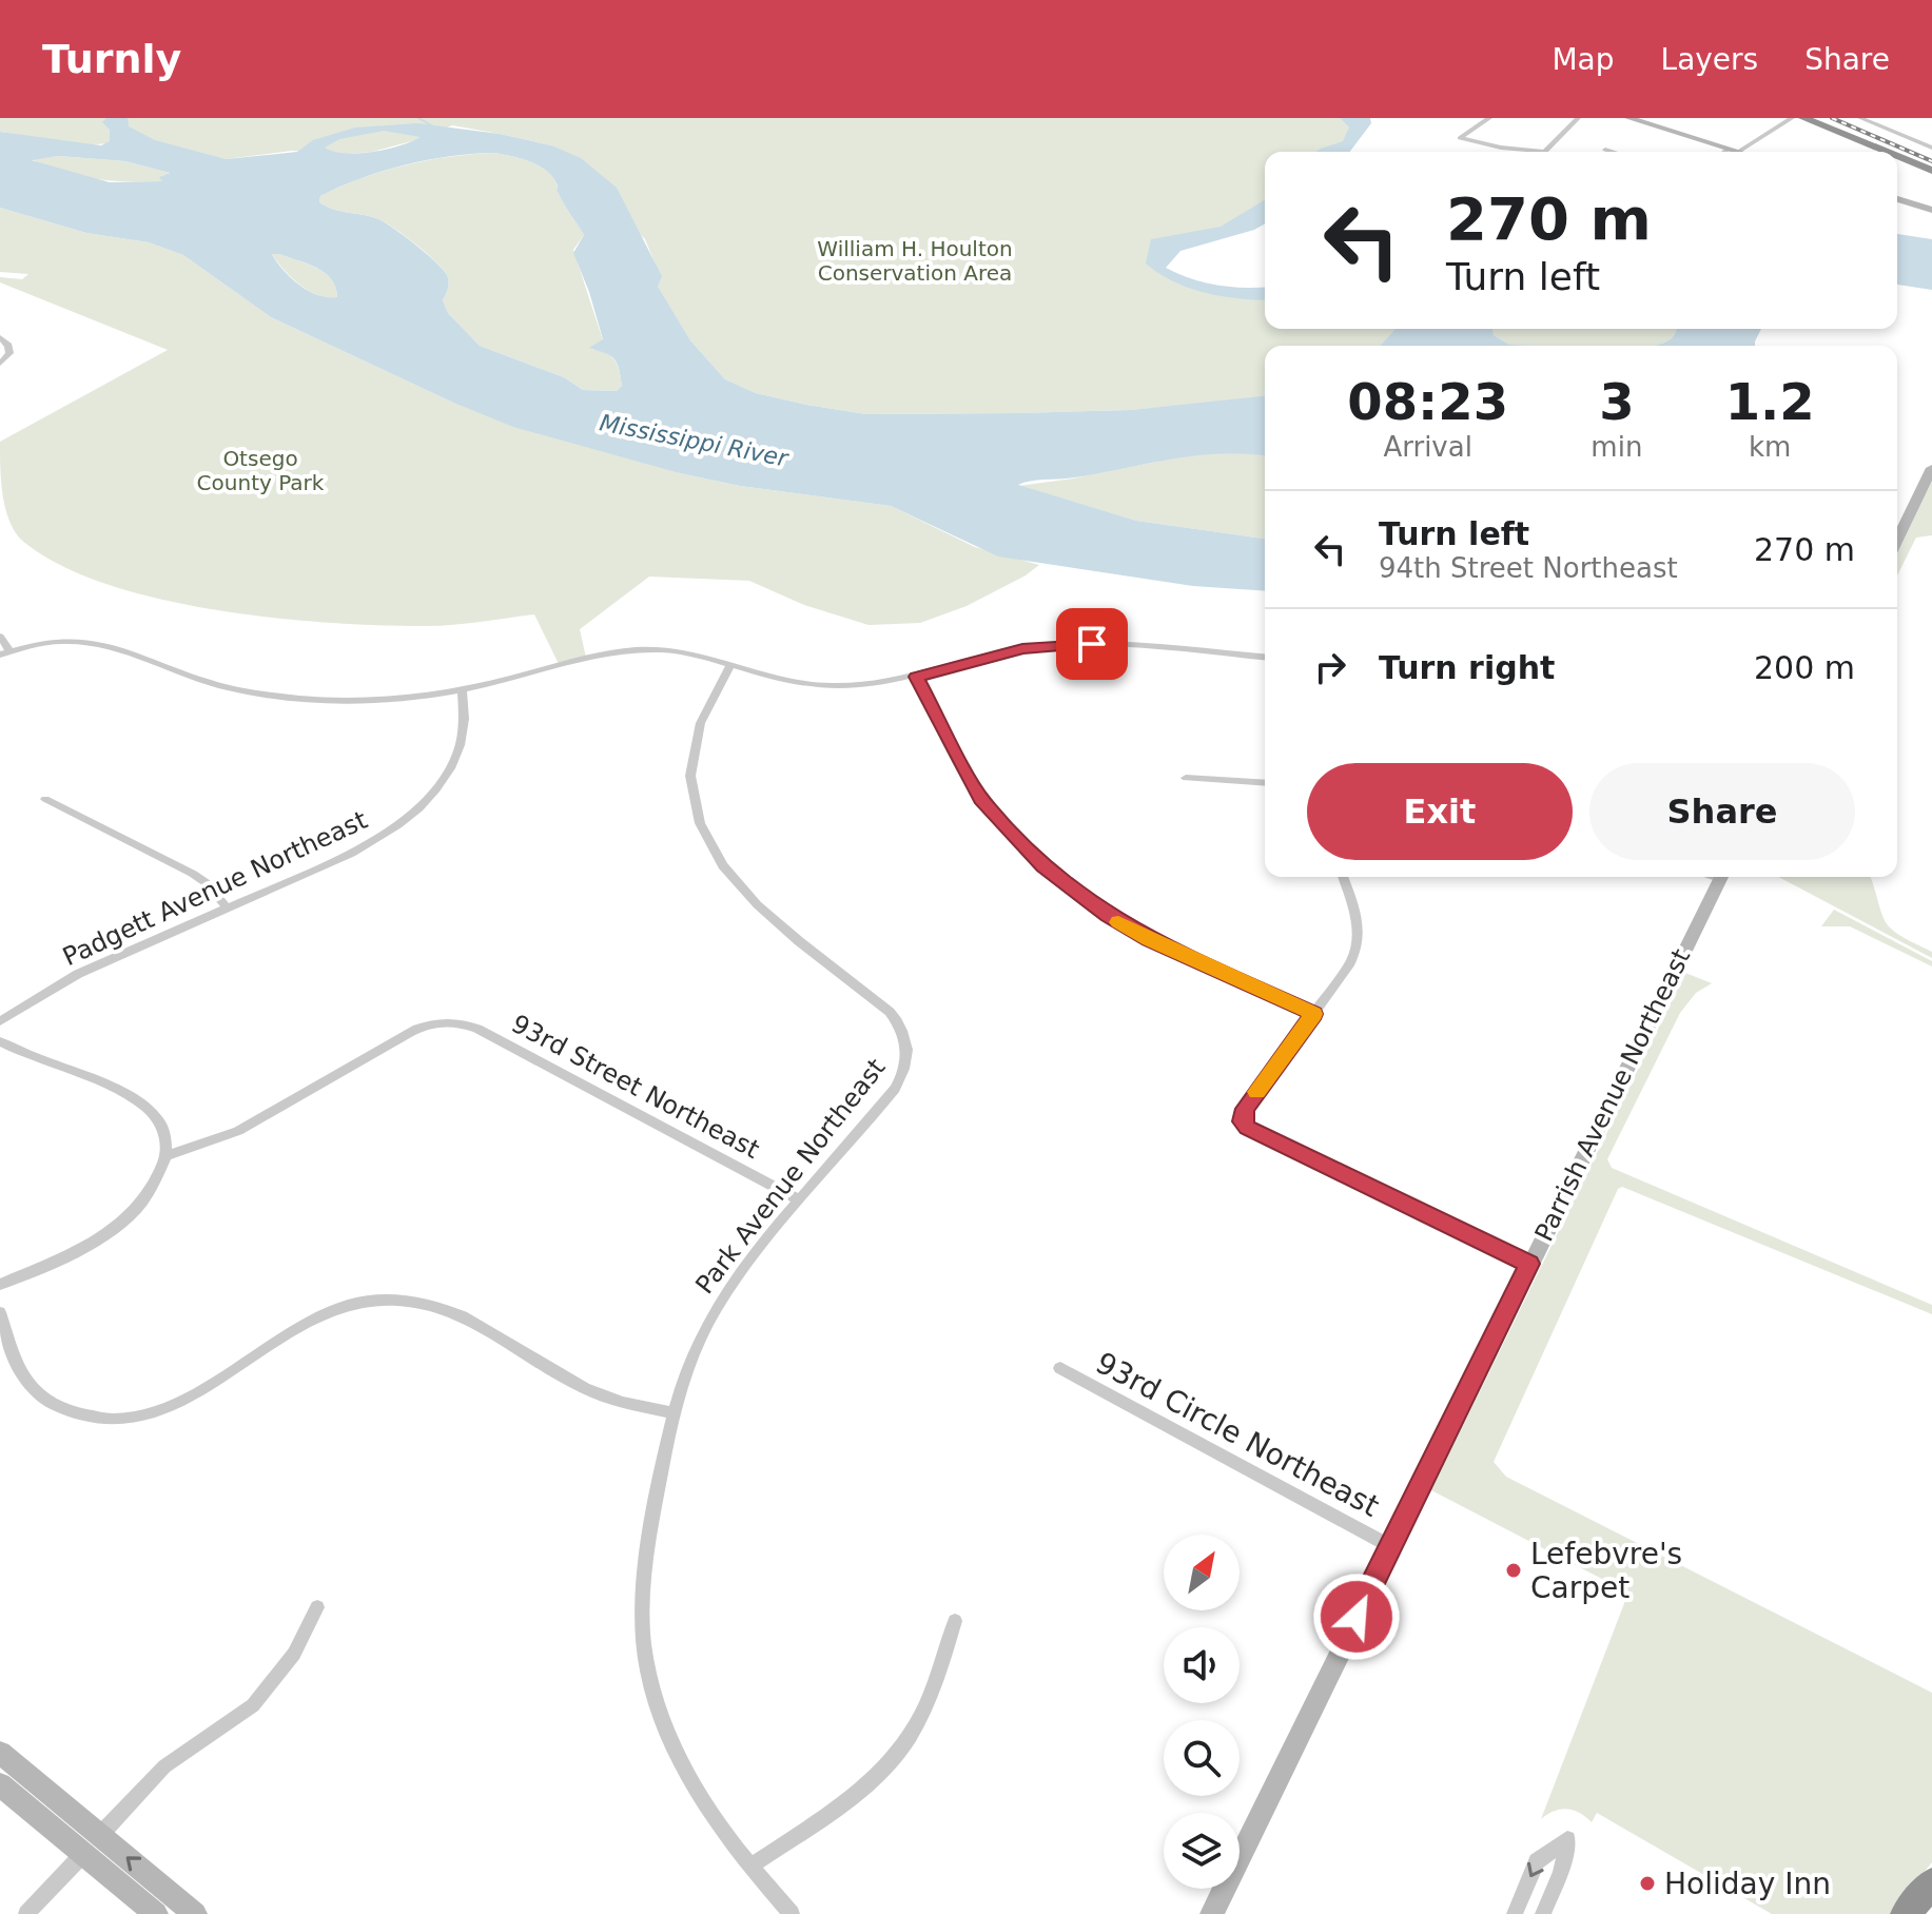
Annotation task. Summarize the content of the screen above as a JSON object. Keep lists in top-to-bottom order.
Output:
{
  "streets": {
    "main road": ["Parrish Avenue Northeast"],
    "street": [
      "Padgett Avenue Northeast",
      "93rd Street Northeast",
      "Park Avenue Northeast",
      "93rd Circle Northeast"
    ]
  },
  "crossings": [
    ["93rd Street Northeast", "Park Avenue Northeast"],
    ["Parrish Avenue Northeast", "93rd Circle Northeast"]
  ],
  "water": ["Mississippi River"],
  "parks": ["William H. Houlton Conservation Area", "Otsego County Park"],
  "places": ["Lefebvre's Carpet", "Holiday Inn"],
  "north": "top right",
  "page": {
    "header": "Turnly",
    "nav": ["Map", "Layers", "Share"],
    "turn": ["270 m", "Turn left"],
    "eta": [
      "08:23",
      "Arrival",
      "3",
      "min",
      "1.2",
      "km"
    ],
    "list": [
      {
        "name": "Turn left",
        "note": "94th Street Northeast",
        "value": "270 m"
      },
      {
        "name": "Turn right",
        "value": "200 m"
      }
    ],
    "buttons": ["Exit", "Share"]
  }
}
